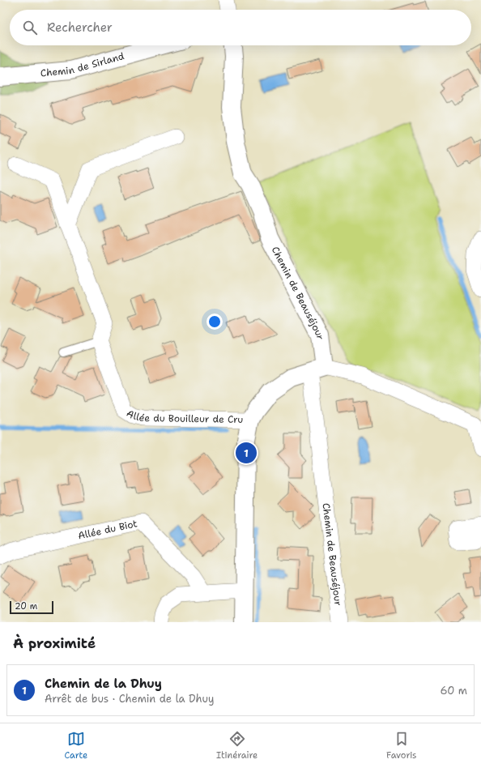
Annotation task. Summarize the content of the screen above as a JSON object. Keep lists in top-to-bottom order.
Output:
{
  "streets": {
    "street": [
      "Chemin de Sirland",
      "Chemin de Beauséjour",
      "Allée du Bouilleur de Cru",
      "Allée du Biot"
    ]
  },
  "scale_bar": "20 m",
  "page": {
    "search": "Rechercher",
    "pins": "1",
    "scale": "20 m",
    "heading": "À proximité",
    "list": [
      {
        "mark": "1",
        "name": "Chemin de la Dhuy",
        "note": "Arrêt de bus · Chemin de la Dhuy",
        "value": "60 m"
      }
    ],
    "nav": ["Carte", "Itinéraire", "Favoris"]
  }
}
